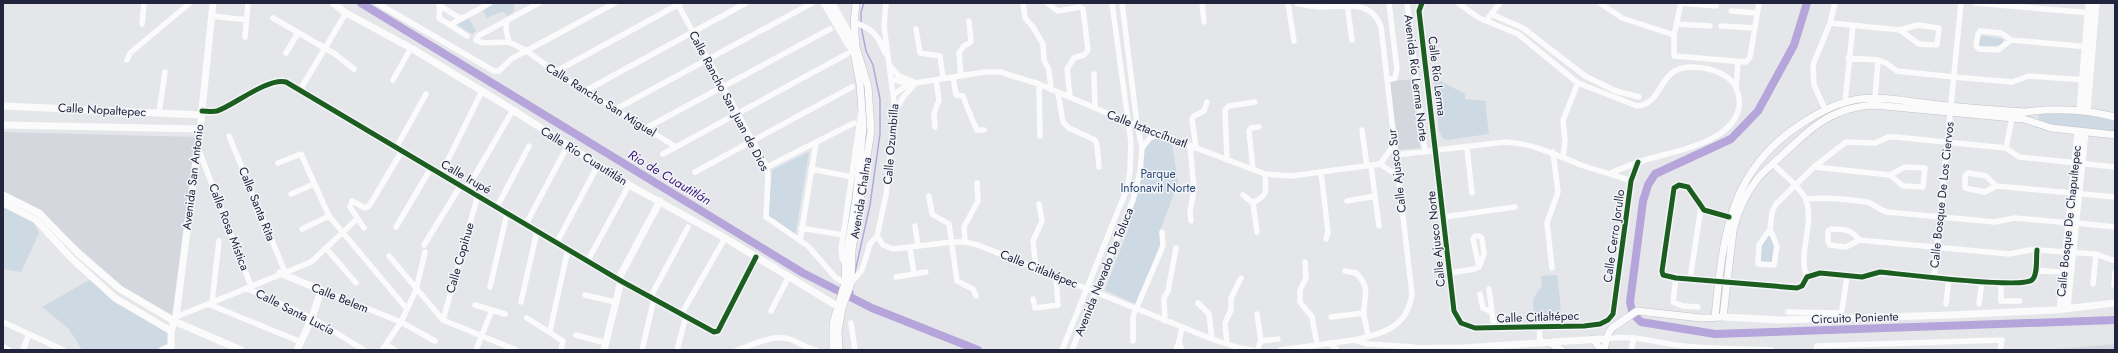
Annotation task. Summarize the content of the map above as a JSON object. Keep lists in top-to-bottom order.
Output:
{
  "streets": {
    "street": [
      "Calle Río Lerma",
      "Avenida Río Lerma Norte",
      "Calle Rancho San Miguel",
      "Calle Rancho San Juan de Dios",
      "Calle Nopaltepec",
      "Calle Iztaccíhuatl",
      "Calle Ozumbilla",
      "Calle Río Cuautitlán",
      "Calle Ajusco Sur",
      "Avenida San Antonio",
      "Calle Irupé",
      "Calle Bosque De Los Ciervos",
      "Avenida Chalma",
      "Calle Santa Rita",
      "Calle Bosque De Chapultepec",
      "Calle Rosa Mística",
      "Calle Cerro Jorullo",
      "Calle Ajusco Norte",
      "Calle Copihue",
      "Calle Citlaltépec",
      "Avenida Nevado De Toluca",
      "Calle Belem",
      "Calle Santa Lucía",
      "Circuito Poniente"
    ]
  },
  "crossings": [
    ["Calle Río Lerma", "Calle Ajusco Norte"],
    ["Calle Rancho San Juan de Dios", "Avenida Chalma"],
    ["Calle Nopaltepec", "Avenida San Antonio"],
    ["Calle Nopaltepec", "Calle Irupé"],
    ["Calle Iztaccíhuatl", "Calle Ozumbilla"],
    ["Calle Iztaccíhuatl", "Avenida Nevado De Toluca"],
    ["Calle Ozumbilla", "Calle Citlaltépec"],
    ["Calle Río Cuautitlán", "Calle Irupé"],
    ["Calle Río Cuautitlán", "Avenida Chalma"],
    ["Avenida San Antonio", "Calle Irupé"],
    ["Avenida San Antonio", "Calle Rosa Mística"],
    ["Calle Irupé", "Calle Copihue"],
    ["Calle Santa Rita", "Calle Rosa Mística"],
    ["Calle Santa Rita", "Calle Belem"],
    ["Calle Bosque De Chapultepec", "Circuito Poniente"],
    ["Calle Rosa Mística", "Calle Belem"],
    ["Calle Rosa Mística", "Calle Santa Lucía"],
    ["Calle Cerro Jorullo", "Calle Citlaltépec"],
    ["Calle Ajusco Norte", "Calle Citlaltépec"],
    ["Calle Citlaltépec", "Avenida Nevado De Toluca"]
  ],
  "water": ["Rio de Cuautitlán"],
  "parks": ["Parque Infonavit Norte"]
}
